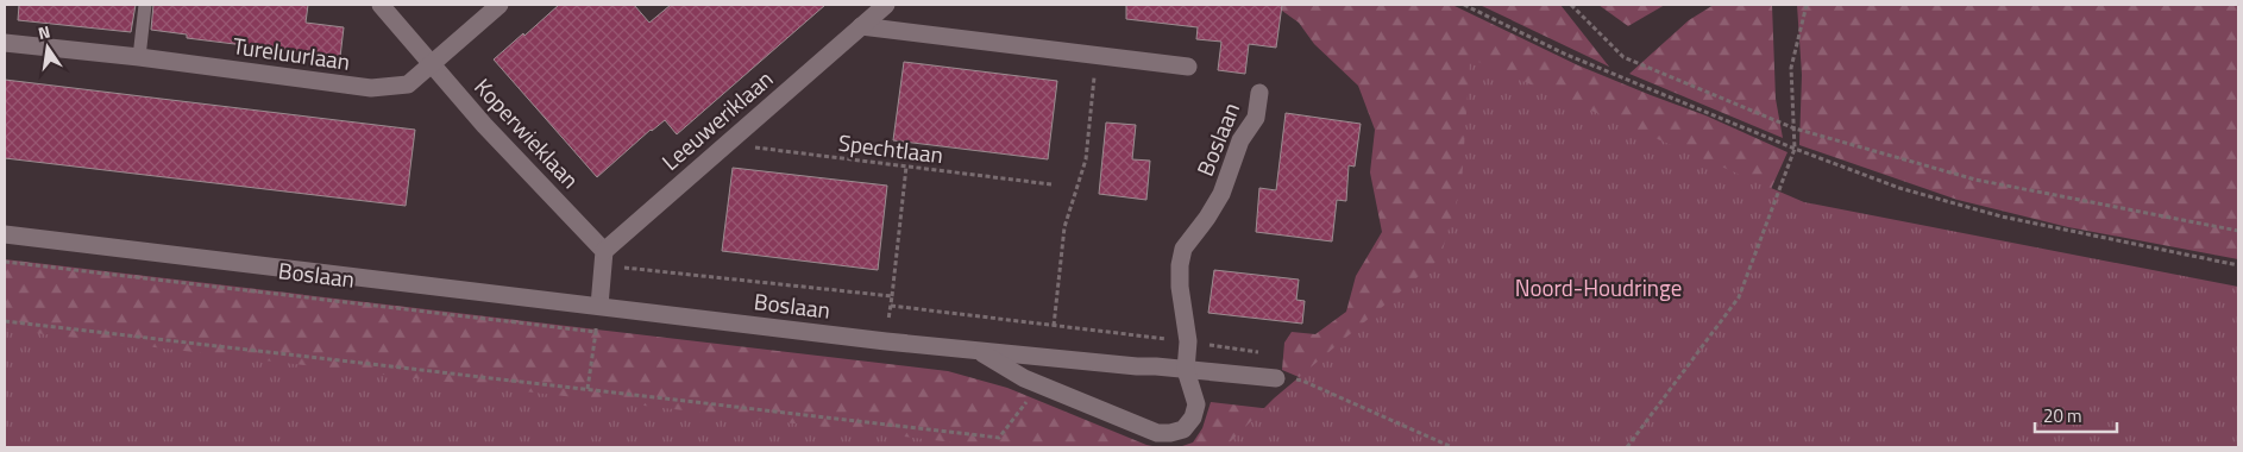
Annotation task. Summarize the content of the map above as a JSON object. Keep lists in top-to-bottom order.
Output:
{
  "streets": {
    "street": [
      "Tureluurlaan",
      "Leeuweriklaan",
      "Koperwieklaan",
      "Boslaan"
    ],
    "path": ["Spechtlaan"]
  },
  "crossings": [
    ["Tureluurlaan", "Koperwieklaan"],
    ["Leeuweriklaan", "Koperwieklaan"],
    ["Leeuweriklaan", "Spechtlaan"]
  ],
  "parks": ["Noord-Houdringe"],
  "scale_bar": "20 m",
  "north": "top"
}
